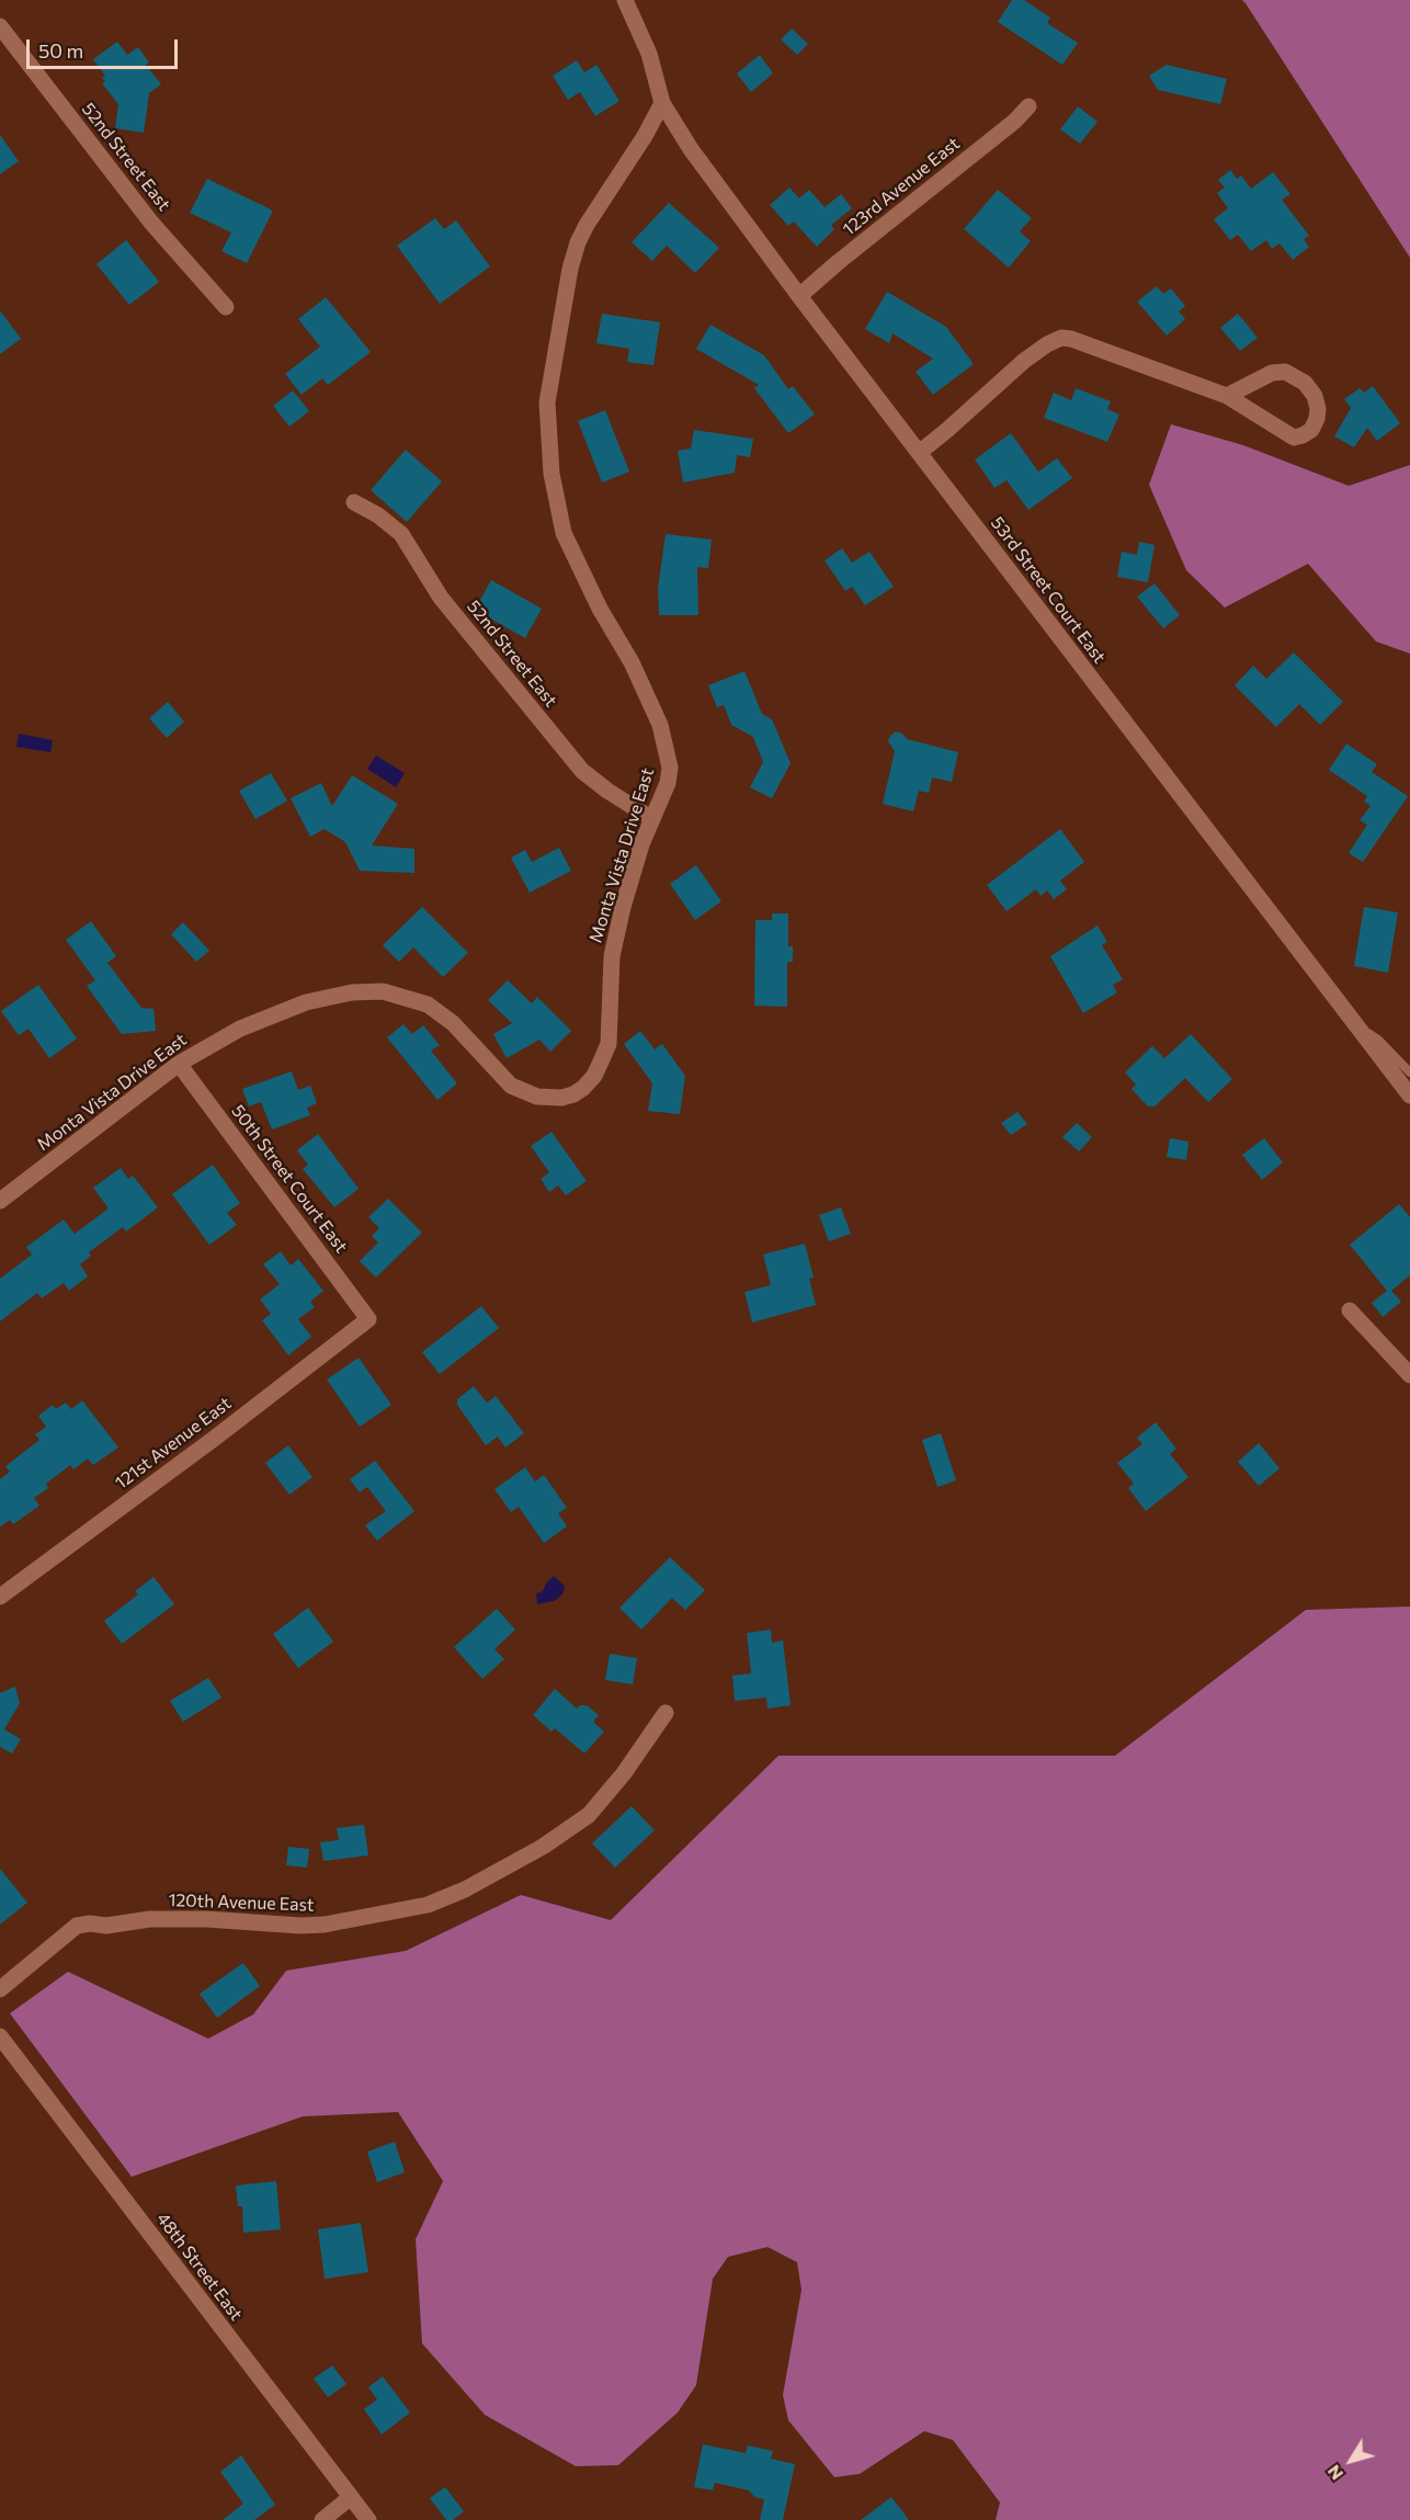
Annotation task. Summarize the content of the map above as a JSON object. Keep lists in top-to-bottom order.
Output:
{
  "streets": {
    "street": [
      "52nd Street East",
      "123rd Avenue East",
      "53rd Street Court East",
      "Monta Vista Drive East",
      "50th Street Court East",
      "121st Avenue East",
      "120th Avenue East",
      "48th Street East"
    ]
  },
  "crossings": [
    ["52nd Street East", "Monta Vista Drive East"],
    ["123rd Avenue East", "53rd Street Court East"],
    ["53rd Street Court East", "Monta Vista Drive East"],
    ["Monta Vista Drive East", "50th Street Court East"],
    ["50th Street Court East", "121st Avenue East"]
  ],
  "scale_bar": "50 m",
  "north": "bottom left"
}
